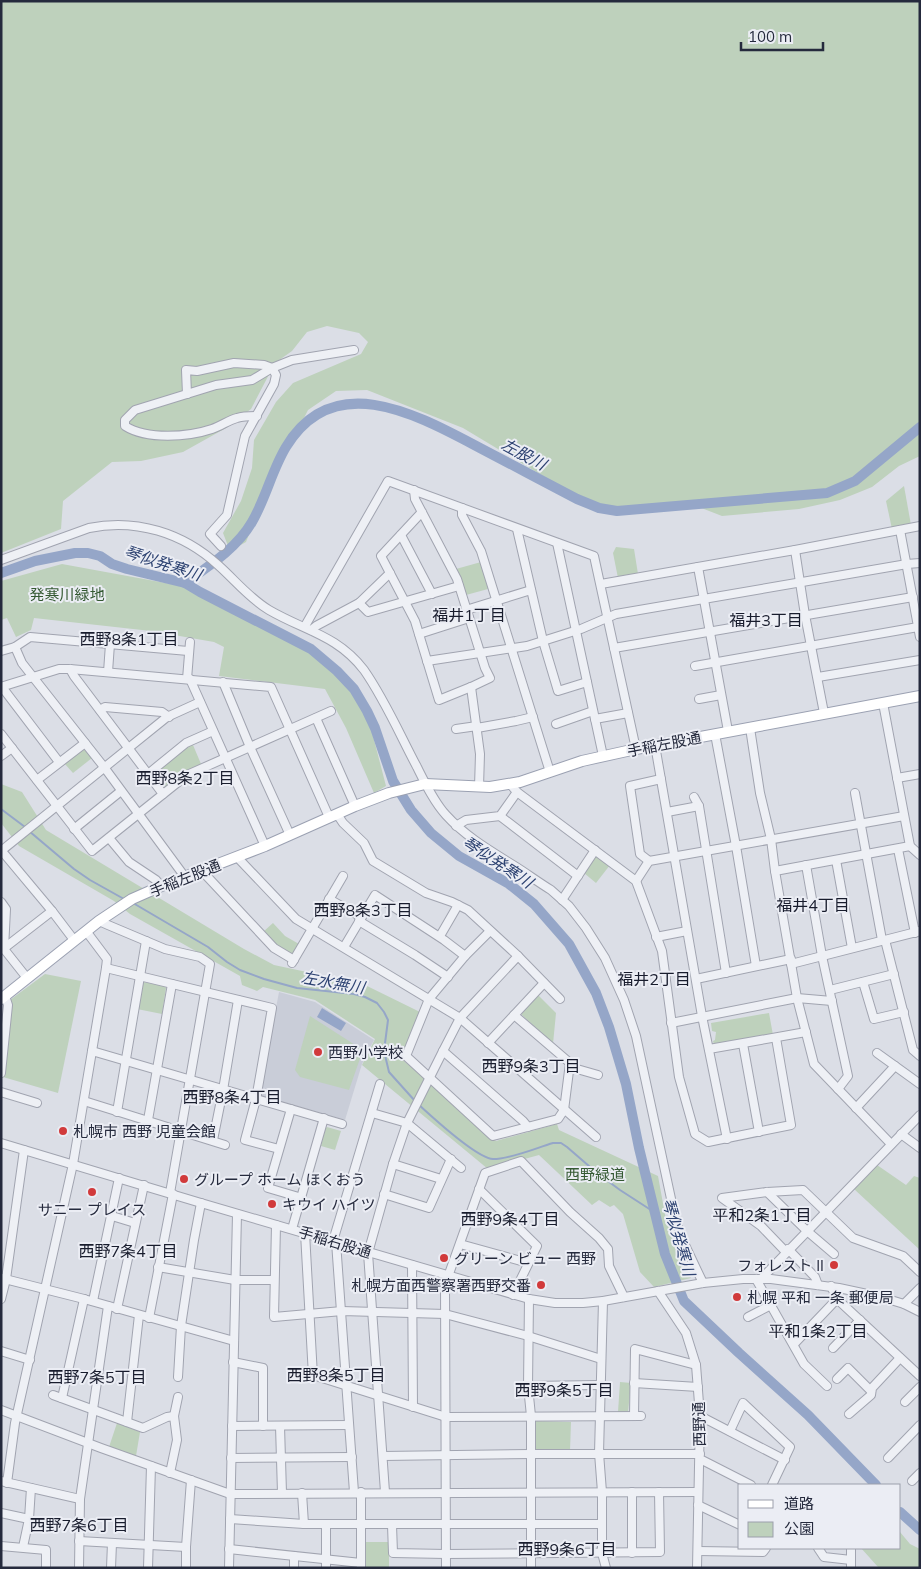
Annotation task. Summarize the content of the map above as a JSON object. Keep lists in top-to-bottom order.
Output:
{
  "streets": {
    "main road": ["手稲左股通"],
    "street": ["手稲右股通", "西野通"]
  },
  "crossings": [
    ["手稲右股通", "西野通"]
  ],
  "districts": [
    "福井1丁目",
    "福井3丁目",
    "西野8条1丁目",
    "西野8条2丁目",
    "福井4丁目",
    "西野8条3丁目",
    "福井2丁目",
    "西野9条3丁目",
    "西野8条4丁目",
    "平和2条1丁目",
    "西野9条4丁目",
    "西野7条4丁目",
    "平和1条2丁目",
    "西野8条5丁目",
    "西野7条5丁目",
    "西野9条5丁目",
    "西野7条6丁目",
    "西野9条6丁目"
  ],
  "water": ["左股川", "琴似発寒川", "左水無川"],
  "parks": ["発寒川緑地", "西野緑道"],
  "places": [
    "西野小学校",
    "札幌市 西野 児童会館",
    "グループ ホーム ほくおう",
    "サニー プレイス",
    "キウイ ハイツ",
    "グリーン ビュー 西野",
    "フォレスト II",
    "札幌方面西警察署西野交番",
    "札幌 平和 一条 郵便局"
  ],
  "legend": ["道路", "公園"],
  "scale_bar": "100 m"
}
